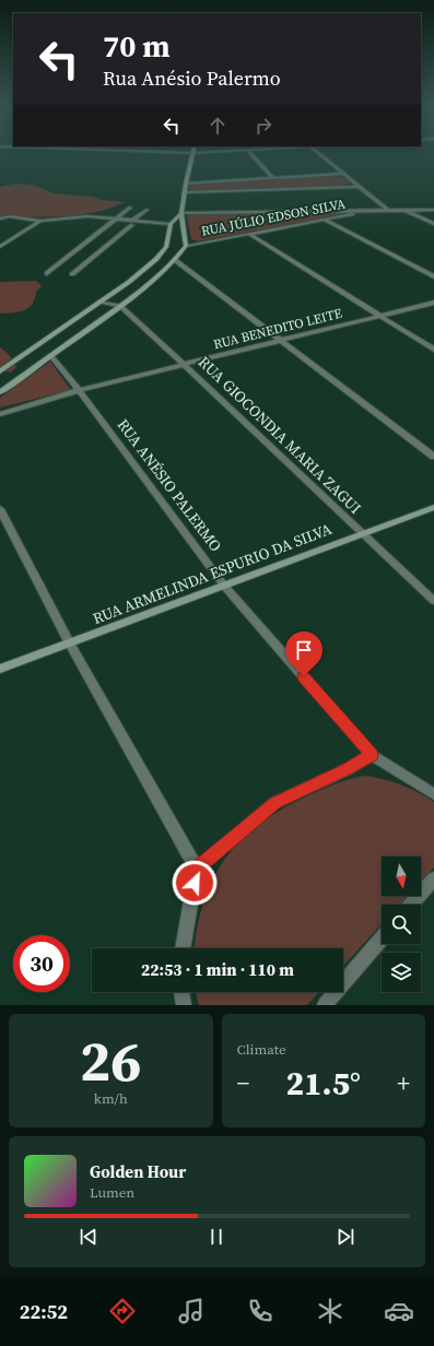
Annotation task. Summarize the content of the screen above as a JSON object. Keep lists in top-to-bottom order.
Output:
{
  "streets": {
    "street": [
      "RUA JÚLIO EDSON SILVA",
      "RUA BENEDITO LEITE",
      "RUA GIOCONDIA MARIA ZAGUI",
      "RUA ANÉSIO PALERMO",
      "RUA ARMELINDA ESPURIO DA SILVA"
    ]
  },
  "crossings": [
    ["RUA BENEDITO LEITE", "RUA GIOCONDIA MARIA ZAGUI"],
    ["RUA BENEDITO LEITE", "RUA ANÉSIO PALERMO"],
    ["RUA GIOCONDIA MARIA ZAGUI", "RUA ARMELINDA ESPURIO DA SILVA"],
    ["RUA ANÉSIO PALERMO", "RUA ARMELINDA ESPURIO DA SILVA"]
  ],
  "north": "bottom",
  "page": {
    "turn": ["70 m", "Rua Anésio Palermo"],
    "limit": "30",
    "trip": "22:53 · 1 min · 110 m",
    "tile": [
      ["26", "km/h"],
      "Climate"
    ],
    "heat": ["−", "21.5°", "+"],
    "song": ["Golden Hour", "Lumen"],
    "tabs": "22:52"
  }
}
